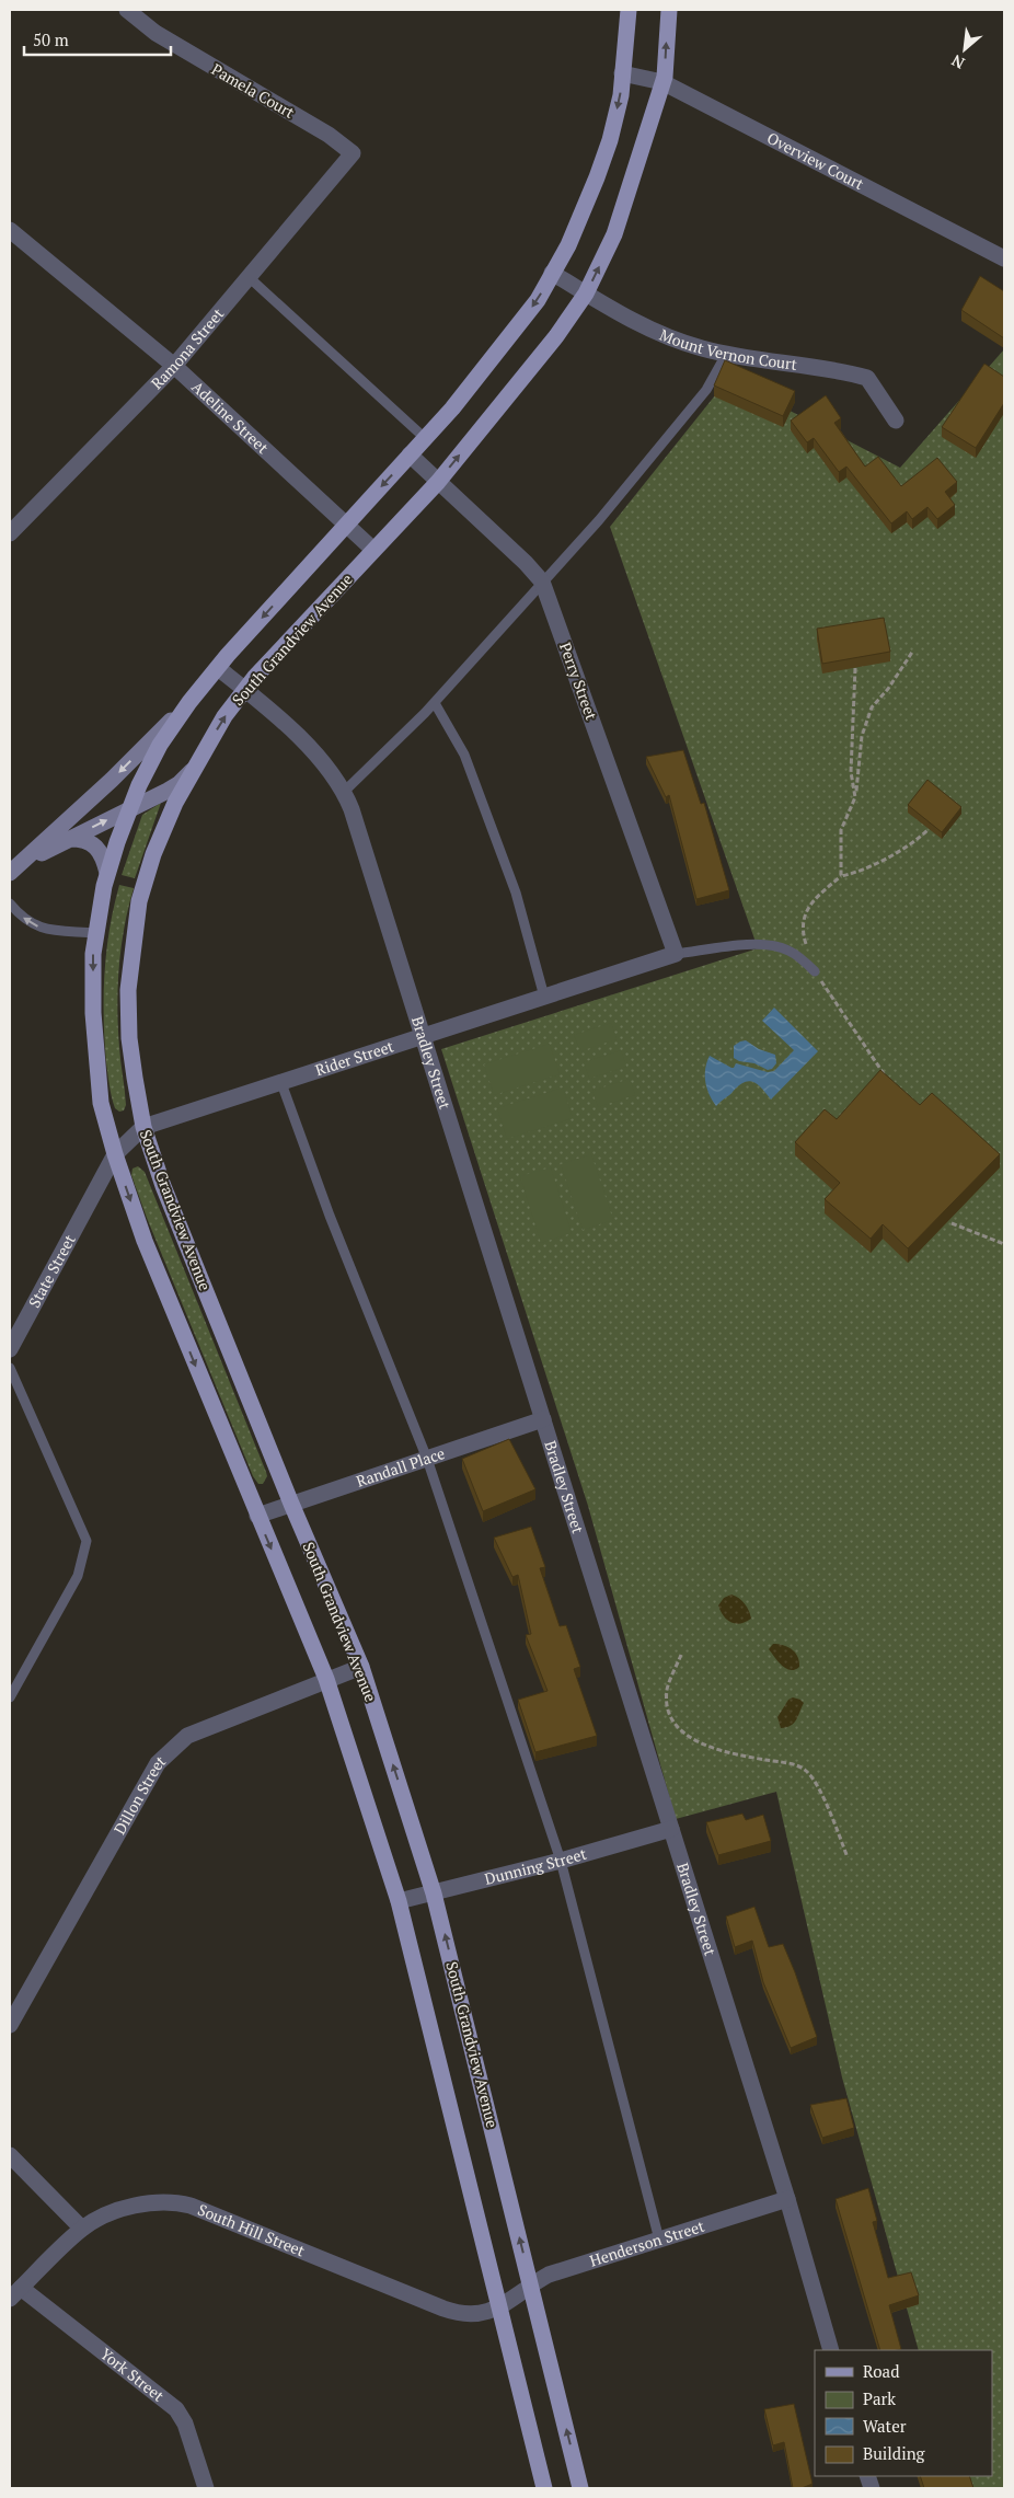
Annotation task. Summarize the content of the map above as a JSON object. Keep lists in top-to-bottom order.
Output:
{
  "streets": {
    "main road": ["South Grandview Avenue"],
    "street": [
      "Pamela Court",
      "Overview Court",
      "Mount Vernon Court",
      "Ramona Street",
      "Adeline Street",
      "Perry Street",
      "Rider Street",
      "Bradley Street",
      "State Street",
      "Randall Place",
      "Dillon Street",
      "Dunning Street",
      "South Hill Street",
      "Henderson Street",
      "York Street"
    ]
  },
  "crossings": [
    ["Pamela Court", "Ramona Street"],
    ["Overview Court", "South Grandview Avenue"],
    ["Mount Vernon Court", "South Grandview Avenue"],
    ["Ramona Street", "Adeline Street"],
    ["Adeline Street", "South Grandview Avenue"],
    ["South Grandview Avenue", "Perry Street"],
    ["South Grandview Avenue", "Rider Street"],
    ["South Grandview Avenue", "Bradley Street"],
    ["South Grandview Avenue", "Randall Place"],
    ["South Grandview Avenue", "Dillon Street"],
    ["South Grandview Avenue", "Dunning Street"],
    ["South Grandview Avenue", "Henderson Street"],
    ["Perry Street", "Rider Street"],
    ["Rider Street", "Bradley Street"],
    ["Rider Street", "State Street"],
    ["Bradley Street", "Randall Place"],
    ["Bradley Street", "Dunning Street"],
    ["Bradley Street", "Henderson Street"],
    ["South Hill Street", "Henderson Street"],
    ["South Hill Street", "York Street"]
  ],
  "legend": [
    "Road",
    "Park",
    "Water",
    "Building"
  ],
  "scale_bar": "50 m",
  "north": "bottom left"
}
